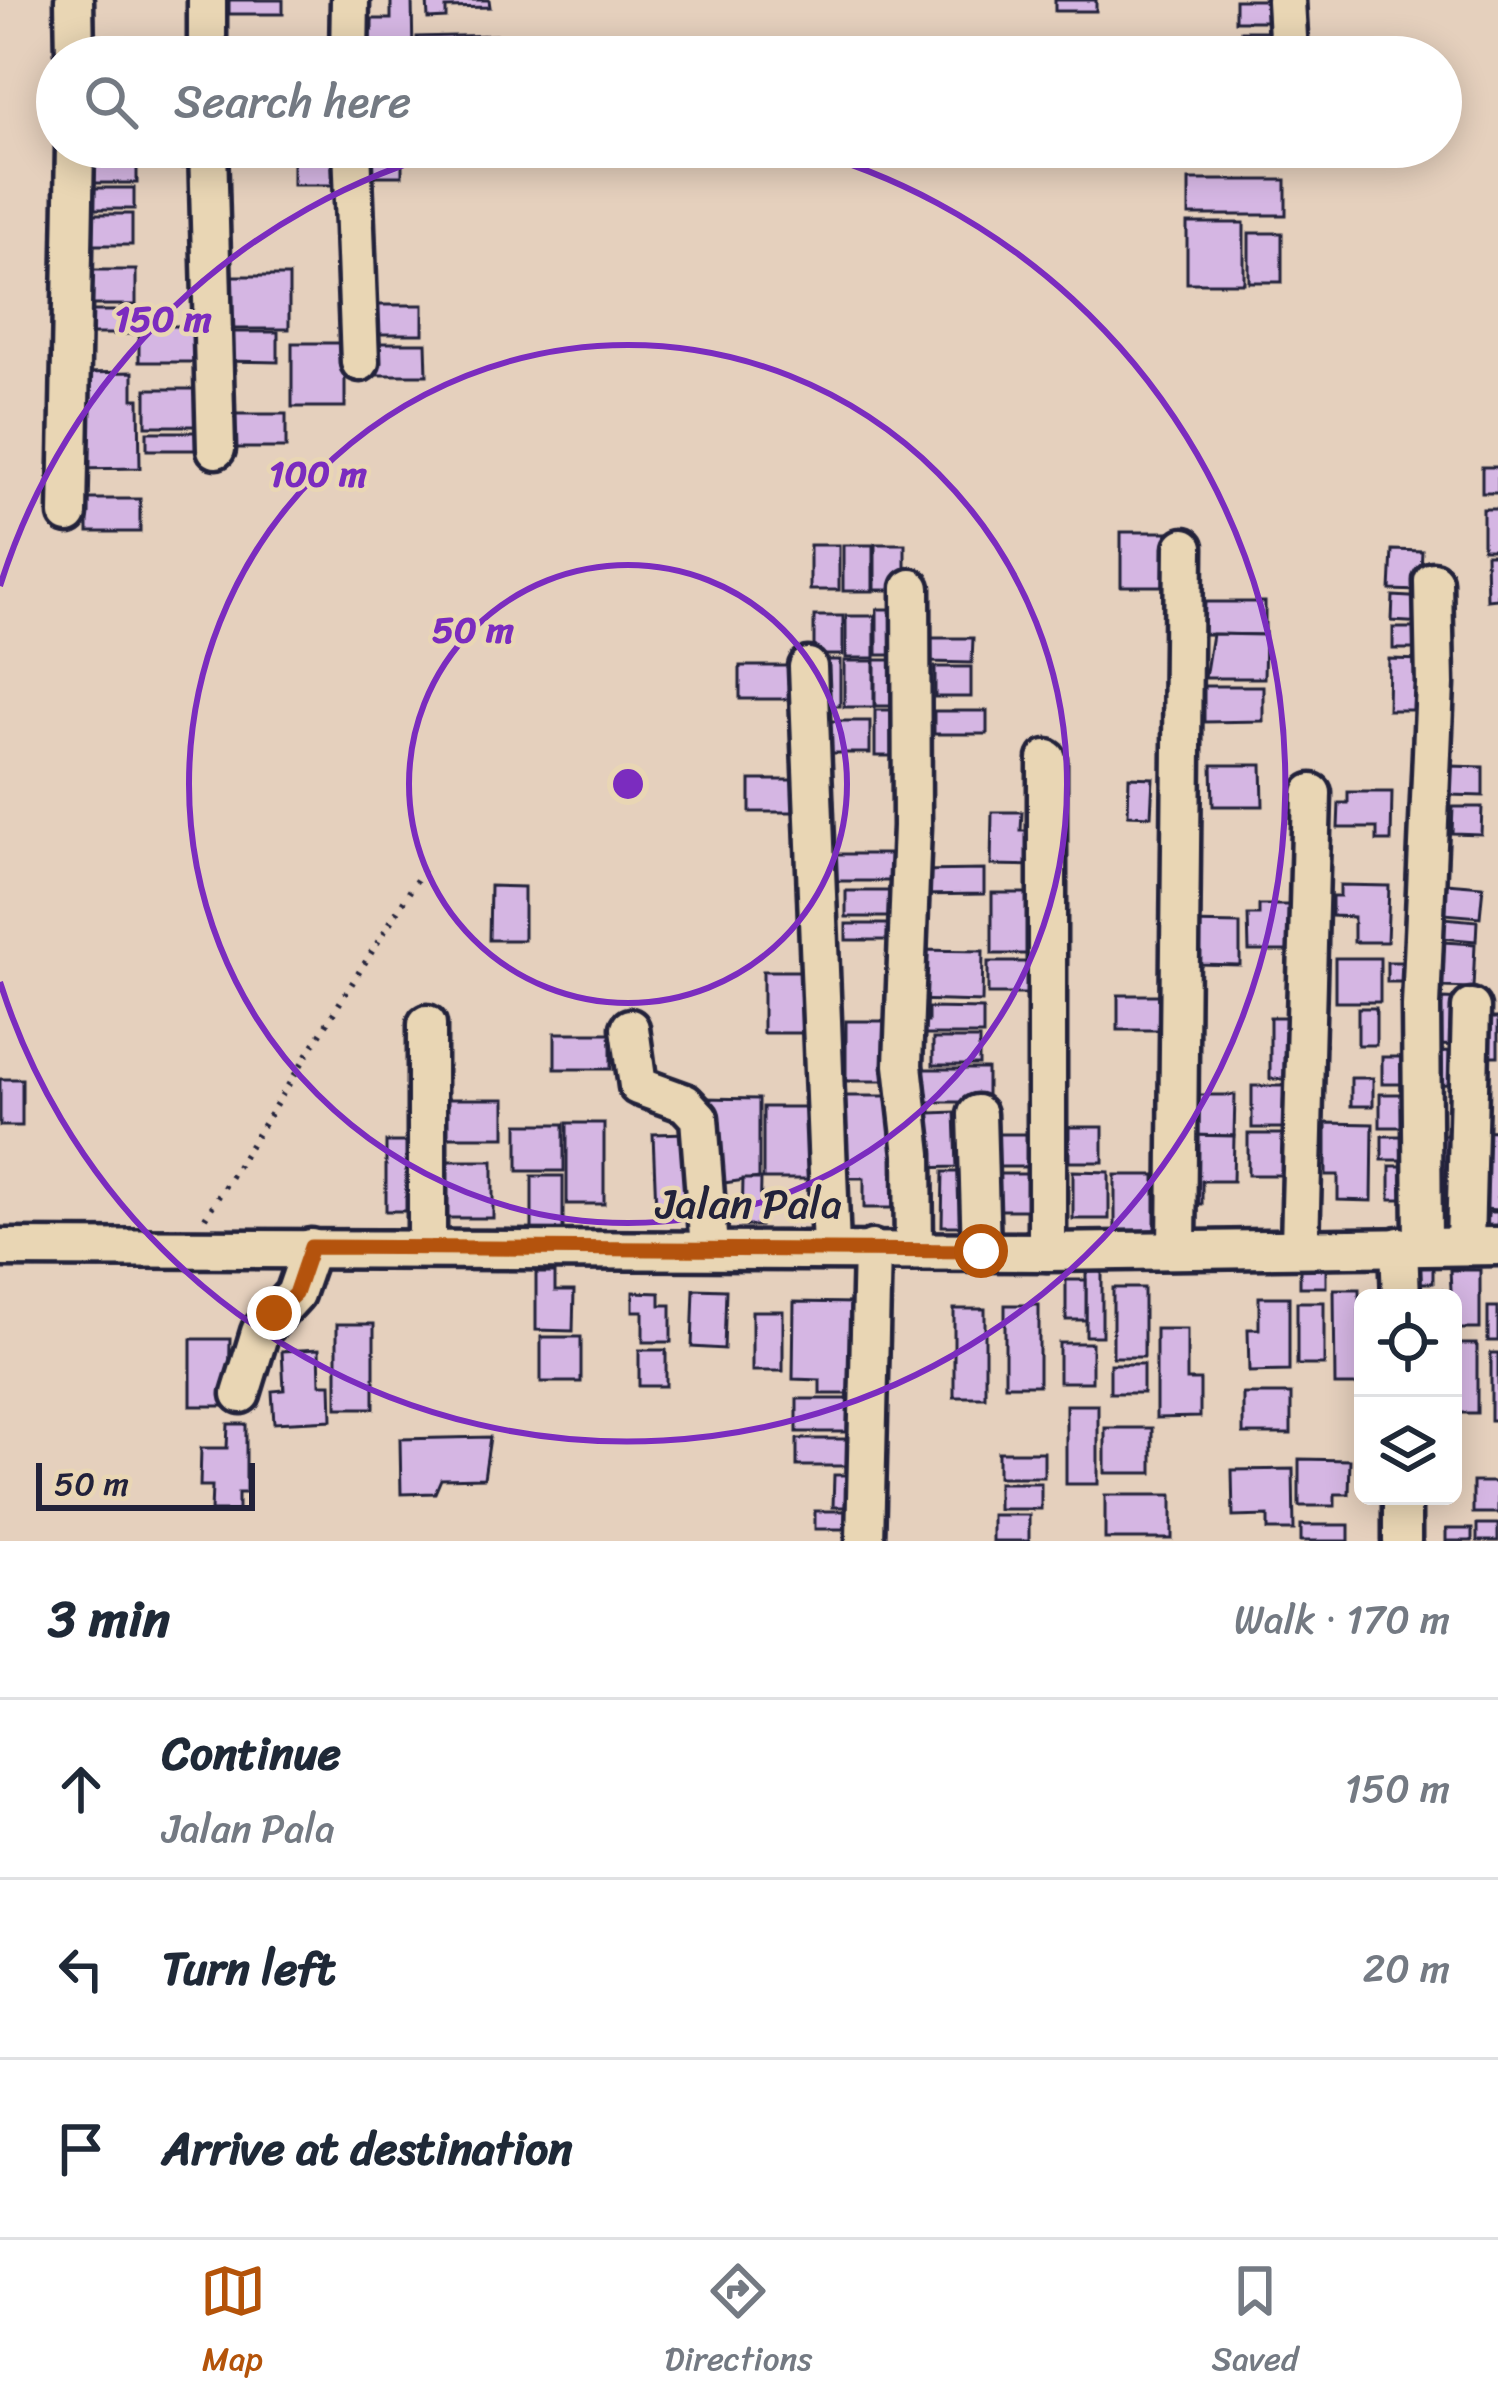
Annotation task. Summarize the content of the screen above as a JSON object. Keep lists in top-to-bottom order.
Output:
{
  "streets": {
    "street": ["Jalan Pala"]
  },
  "scale_bar": "50 m",
  "page": {
    "search": "Search here",
    "scale": "50 m",
    "heading": ["3 min", "Walk · 170 m"],
    "list": [
      ["Continue", "Jalan Pala", "150 m"],
      ["Turn left", "20 m"],
      "Arrive at destination"
    ],
    "nav": ["Map", "Directions", "Saved"]
  },
  "rings": ["150 m", "100 m", "50 m"]
}
